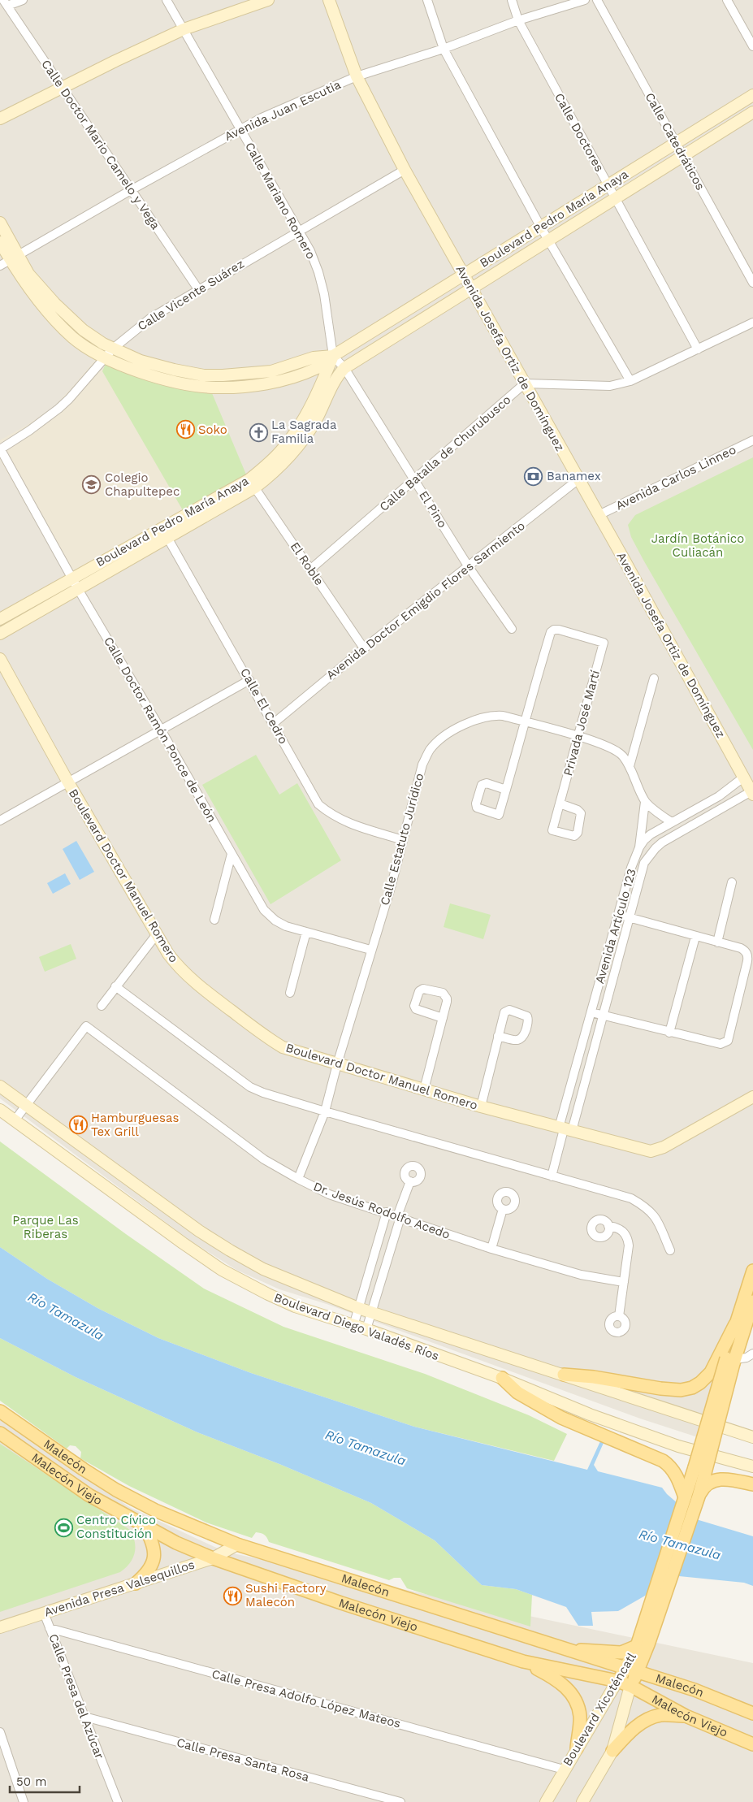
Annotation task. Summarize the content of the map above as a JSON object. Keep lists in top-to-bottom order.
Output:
{
  "streets": {
    "main road": ["Malecón", "Malecón Viejo", "Boulevard Xicoténcatl"],
    "street": [
      "Avenida Juan Escutia",
      "Calle Doctores",
      "Calle Catedráticos",
      "Calle Doctor Mario Camelo y Vega",
      "Calle Mariano Romero",
      "Boulevard Pedro María Anaya",
      "Calle Vicente Suárez",
      "Avenida Josefa Ortiz de Domínguez",
      "Calle Batalla de Churubusco",
      "Avenida Carlos Linneo",
      "El Pino",
      "El Roble",
      "Avenida Doctor Emigdio Flores Sarmiento",
      "Calle El Cedro",
      "Privada José Martí",
      "Calle Doctor Ramón Ponce de León",
      "Calle Estatuto Jurídico",
      "Boulevard Doctor Manuel Romero",
      "Avenida Artículo 123",
      "Dr. Jesús Rodolfo Acedo",
      "Boulevard Diego Valadés Ríos",
      "Avenida Presa Valsequillos",
      "Calle Presa del Azúcar",
      "Calle Presa Adolfo López Mateos",
      "Calle Presa Santa Rosa"
    ]
  },
  "crossings": [
    ["Avenida Juan Escutia", "Calle Doctores"],
    ["Avenida Juan Escutia", "Calle Doctor Mario Camelo y Vega"],
    ["Avenida Juan Escutia", "Calle Mariano Romero"],
    ["Avenida Juan Escutia", "Avenida Josefa Ortiz de Domínguez"],
    ["Calle Doctores", "Boulevard Pedro María Anaya"],
    ["Calle Catedráticos", "Boulevard Pedro María Anaya"],
    ["Calle Doctor Mario Camelo y Vega", "Calle Vicente Suárez"],
    ["Calle Mariano Romero", "Boulevard Pedro María Anaya"],
    ["Calle Mariano Romero", "Calle Vicente Suárez"],
    ["Boulevard Pedro María Anaya", "Avenida Josefa Ortiz de Domínguez"],
    ["Boulevard Pedro María Anaya", "El Pino"],
    ["Boulevard Pedro María Anaya", "El Roble"],
    ["Boulevard Pedro María Anaya", "Calle El Cedro"],
    ["Boulevard Pedro María Anaya", "Calle Doctor Ramón Ponce de León"],
    ["Calle Vicente Suárez", "Avenida Josefa Ortiz de Domínguez"],
    ["Calle Vicente Suárez", "Calle Doctor Ramón Ponce de León"],
    ["Avenida Josefa Ortiz de Domínguez", "Calle Batalla de Churubusco"],
    ["Avenida Josefa Ortiz de Domínguez", "Avenida Carlos Linneo"],
    ["Avenida Josefa Ortiz de Domínguez", "Avenida Doctor Emigdio Flores Sarmiento"],
    ["Avenida Josefa Ortiz de Domínguez", "Avenida Artículo 123"],
    ["Calle Batalla de Churubusco", "El Pino"],
    ["Calle Batalla de Churubusco", "El Roble"],
    ["El Pino", "Avenida Doctor Emigdio Flores Sarmiento"],
    ["El Roble", "Avenida Doctor Emigdio Flores Sarmiento"],
    ["Avenida Doctor Emigdio Flores Sarmiento", "Calle El Cedro"],
    ["Calle El Cedro", "Calle Estatuto Jurídico"],
    ["Privada José Martí", "Calle Estatuto Jurídico"],
    ["Calle Doctor Ramón Ponce de León", "Calle Estatuto Jurídico"],
    ["Calle Estatuto Jurídico", "Boulevard Doctor Manuel Romero"],
    ["Calle Estatuto Jurídico", "Dr. Jesús Rodolfo Acedo"],
    ["Boulevard Doctor Manuel Romero", "Avenida Artículo 123"],
    ["Dr. Jesús Rodolfo Acedo", "Boulevard Diego Valadés Ríos"],
    ["Malecón", "Avenida Presa Valsequillos"],
    ["Malecón", "Boulevard Xicoténcatl"],
    ["Malecón Viejo", "Avenida Presa Valsequillos"],
    ["Malecón Viejo", "Boulevard Xicoténcatl"],
    ["Avenida Presa Valsequillos", "Calle Presa del Azúcar"],
    ["Calle Presa del Azúcar", "Calle Presa Adolfo López Mateos"],
    ["Calle Presa del Azúcar", "Calle Presa Santa Rosa"],
    ["Calle Presa Adolfo López Mateos", "Boulevard Xicoténcatl"]
  ],
  "water": ["Río Tamazula"],
  "parks": ["Jardín Botánico Culiacán", "Parque Las Riberas"],
  "places": {
    "restaurant": ["Soko", "Hamburguesas Tex Grill", "Sushi Factory Malecón"],
    "church": ["La Sagrada Familia"],
    "bank": ["Banamex"],
    "school or university": ["Colegio Chapultepec"],
    "sports": ["Centro Cívico Constitución"]
  },
  "scale_bar": "50 m"
}
